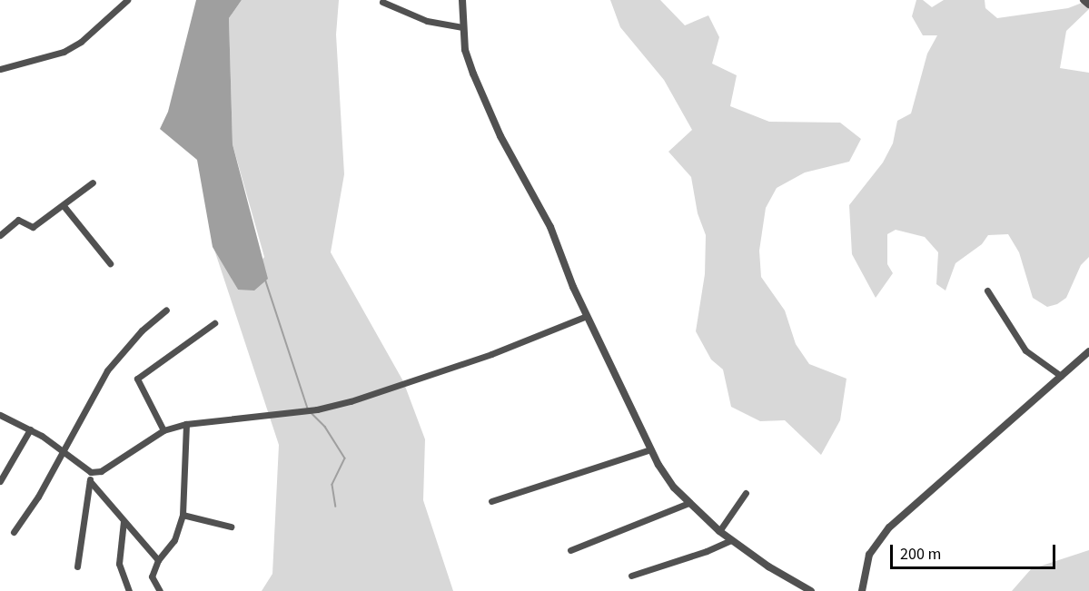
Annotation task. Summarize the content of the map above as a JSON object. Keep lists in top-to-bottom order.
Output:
{
  "scale_bar": "200 m"
}
